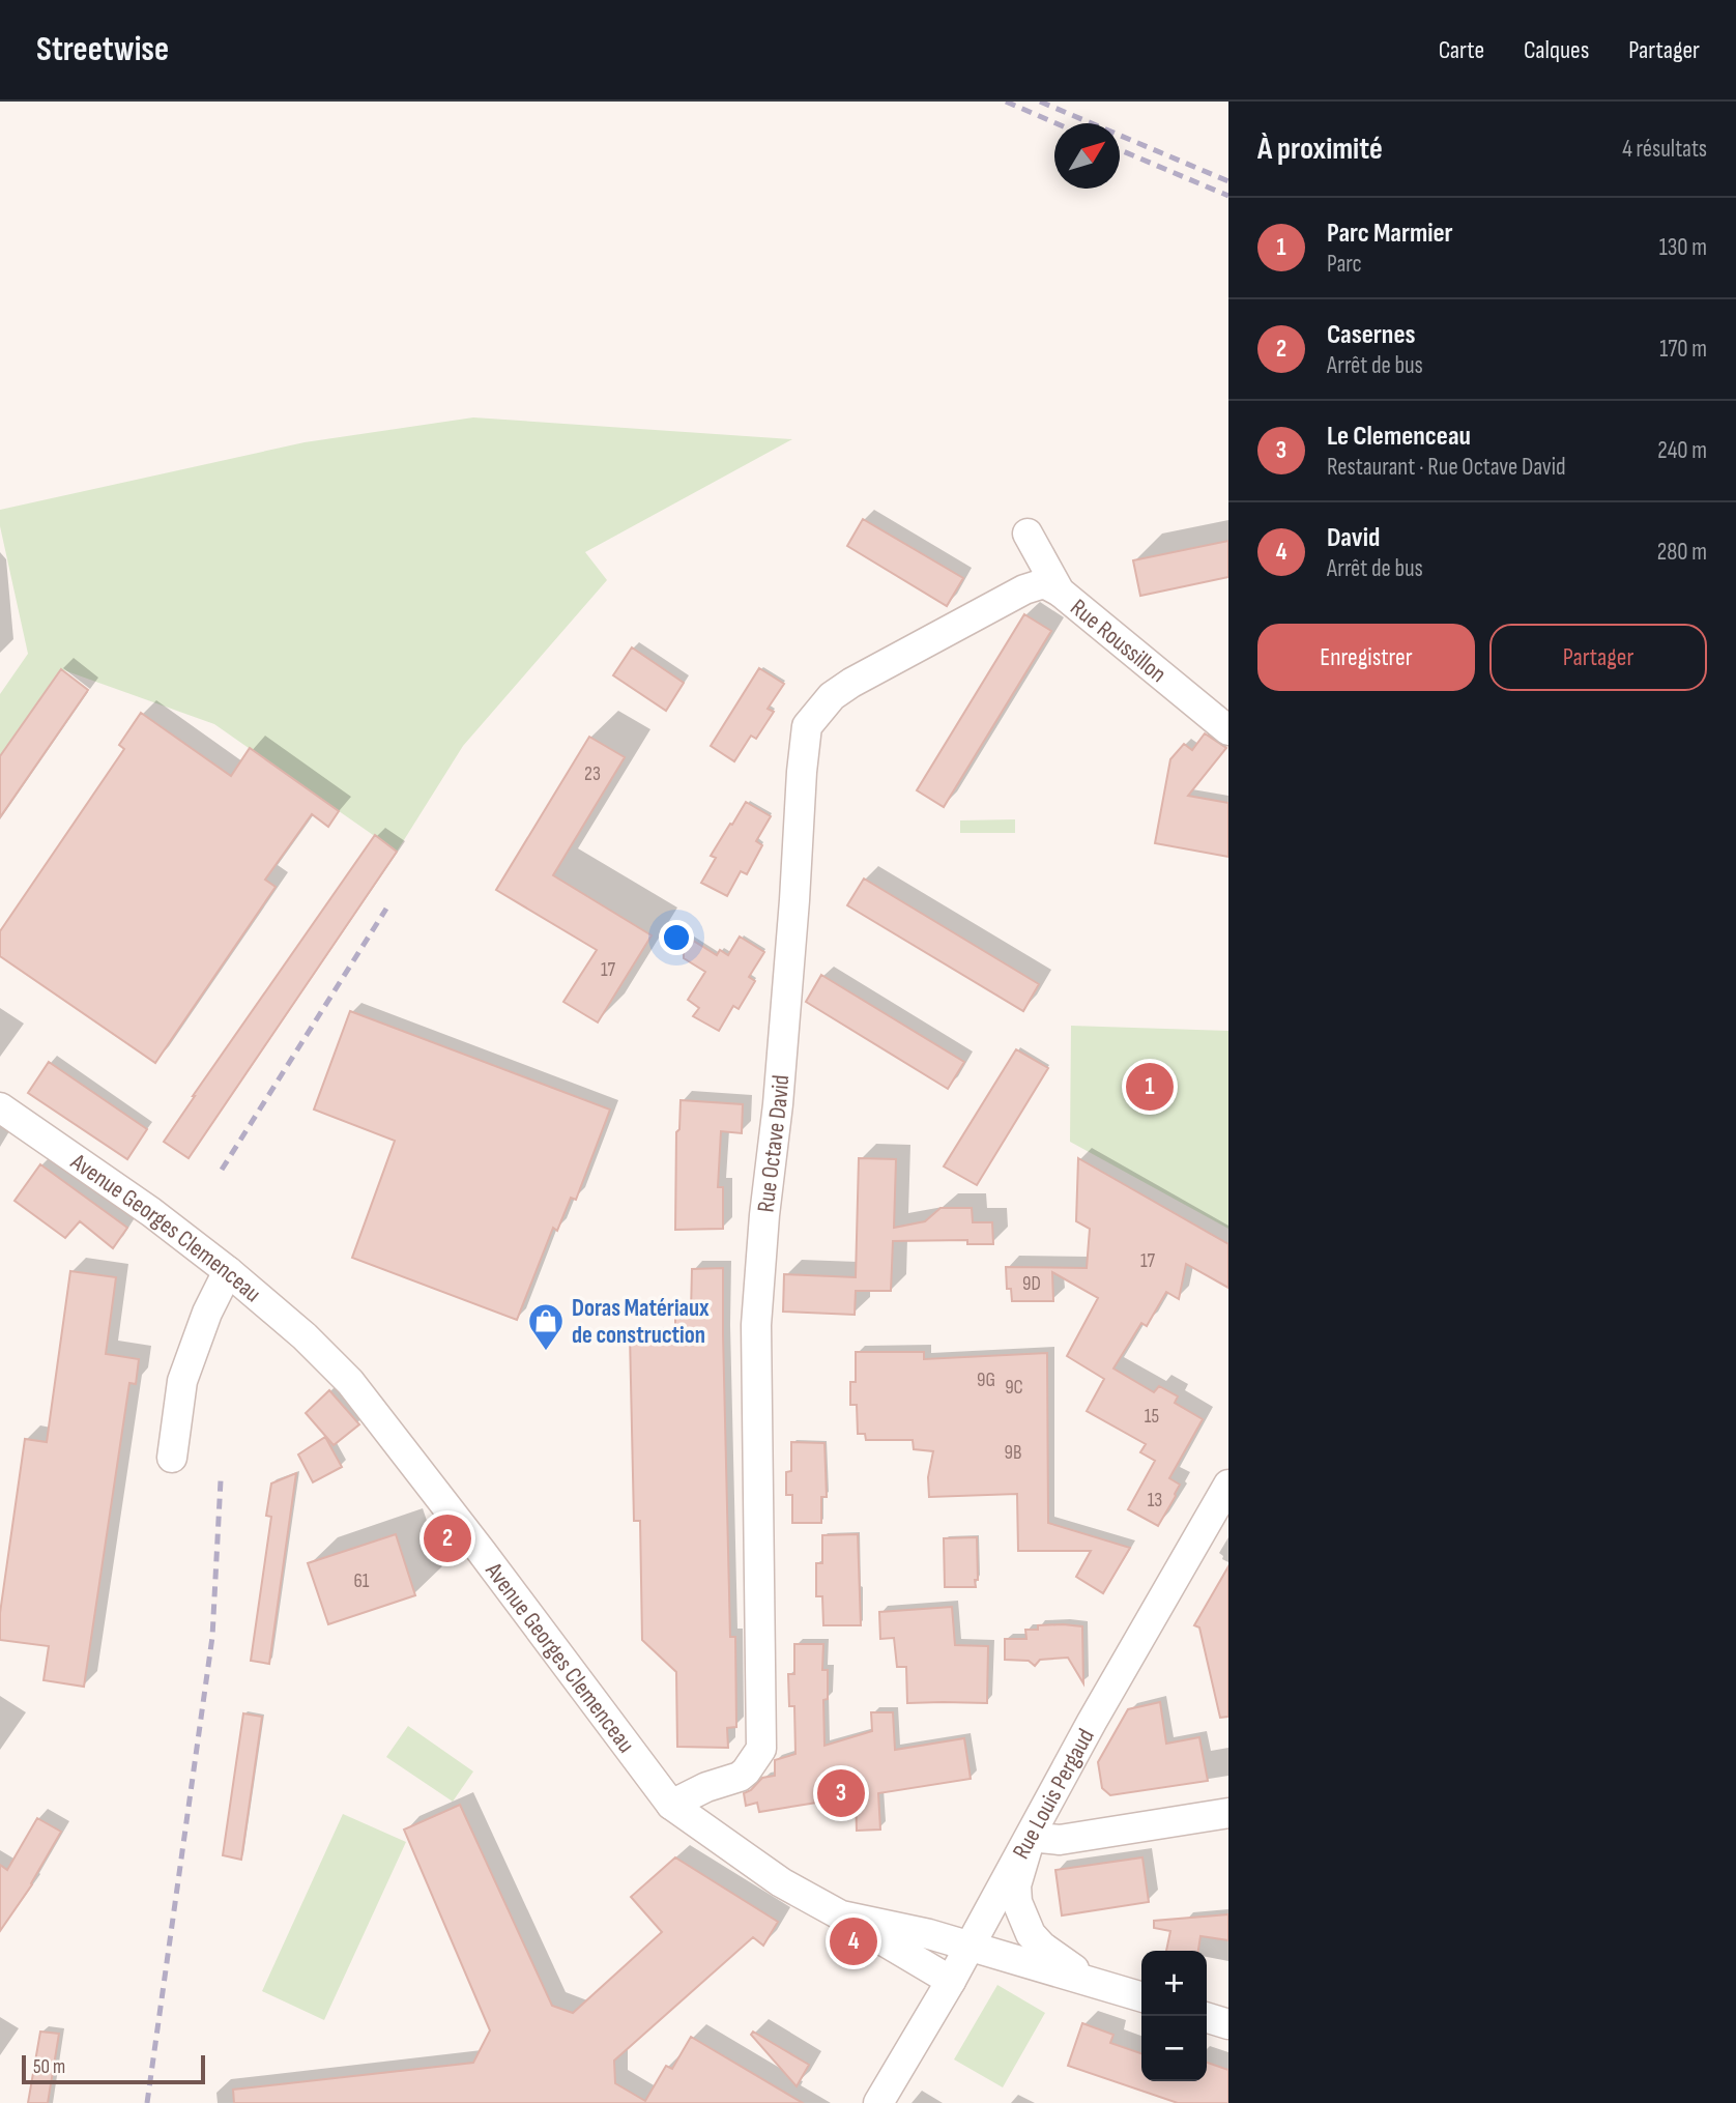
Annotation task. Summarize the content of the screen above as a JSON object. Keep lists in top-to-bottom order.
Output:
{
  "streets": {
    "street": [
      "Rue Roussillon",
      "Rue Octave David",
      "Avenue Georges Clemenceau",
      "Rue Louis Pergaud"
    ]
  },
  "crossings": [
    ["Rue Roussillon", "Rue Octave David"],
    ["Rue Octave David", "Avenue Georges Clemenceau"],
    ["Avenue Georges Clemenceau", "Rue Louis Pergaud"]
  ],
  "places": {
    "shop": ["Doras Matériaux de construction"]
  },
  "house_numbers": [
    "23",
    "17",
    "17",
    "9D",
    "9G",
    "9C",
    "15",
    "9B",
    "13",
    "61"
  ],
  "scale_bar": "50 m",
  "north": "top right",
  "page": {
    "header": "Streetwise",
    "nav": ["Carte", "Calques", "Partager"],
    "heading": ["À proximité", "4 résultats"],
    "list": [
      {
        "mark": "1",
        "name": "Parc Marmier",
        "note": "Parc",
        "value": "130 m"
      },
      {
        "mark": "2",
        "name": "Casernes",
        "note": "Arrêt de bus",
        "value": "170 m"
      },
      {
        "mark": "3",
        "name": "Le Clemenceau",
        "note": "Restaurant · Rue Octave David",
        "value": "240 m"
      },
      {
        "mark": "4",
        "name": "David",
        "note": "Arrêt de bus",
        "value": "280 m"
      }
    ],
    "buttons": ["Enregistrer", "Partager"],
    "pins": [
      "1",
      "2",
      "3",
      "4"
    ],
    "map_buttons": ["+", "−"],
    "scale": "50 m"
  }
}
